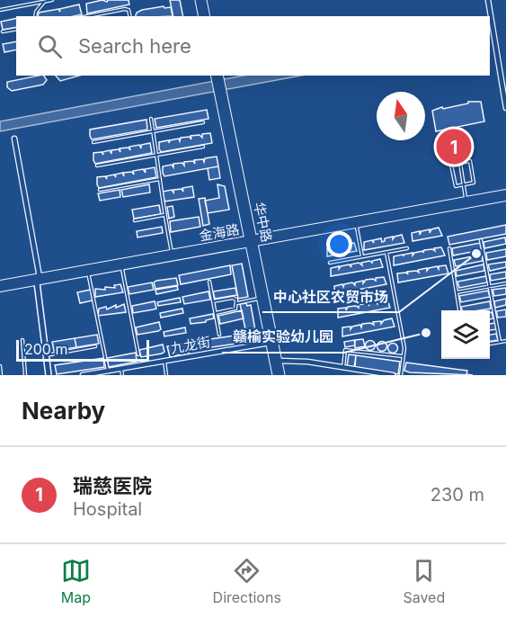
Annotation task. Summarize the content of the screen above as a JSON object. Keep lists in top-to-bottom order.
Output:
{
  "streets": {
    "main road": ["华中路", "金海路"],
    "street": ["九龙街"]
  },
  "crossings": [
    ["华中路", "金海路"],
    ["华中路", "九龙街"]
  ],
  "places": ["中心社区农贸市场", "赣榆实验幼儿园"],
  "scale_bar": "200 m",
  "north": "top",
  "page": {
    "search": "Search here",
    "pins": "1",
    "scale": "200 m",
    "heading": "Nearby",
    "list": [
      {
        "mark": "1",
        "name": "瑞慈医院",
        "note": "Hospital",
        "value": "230 m"
      }
    ],
    "nav": ["Map", "Directions", "Saved"]
  }
}
